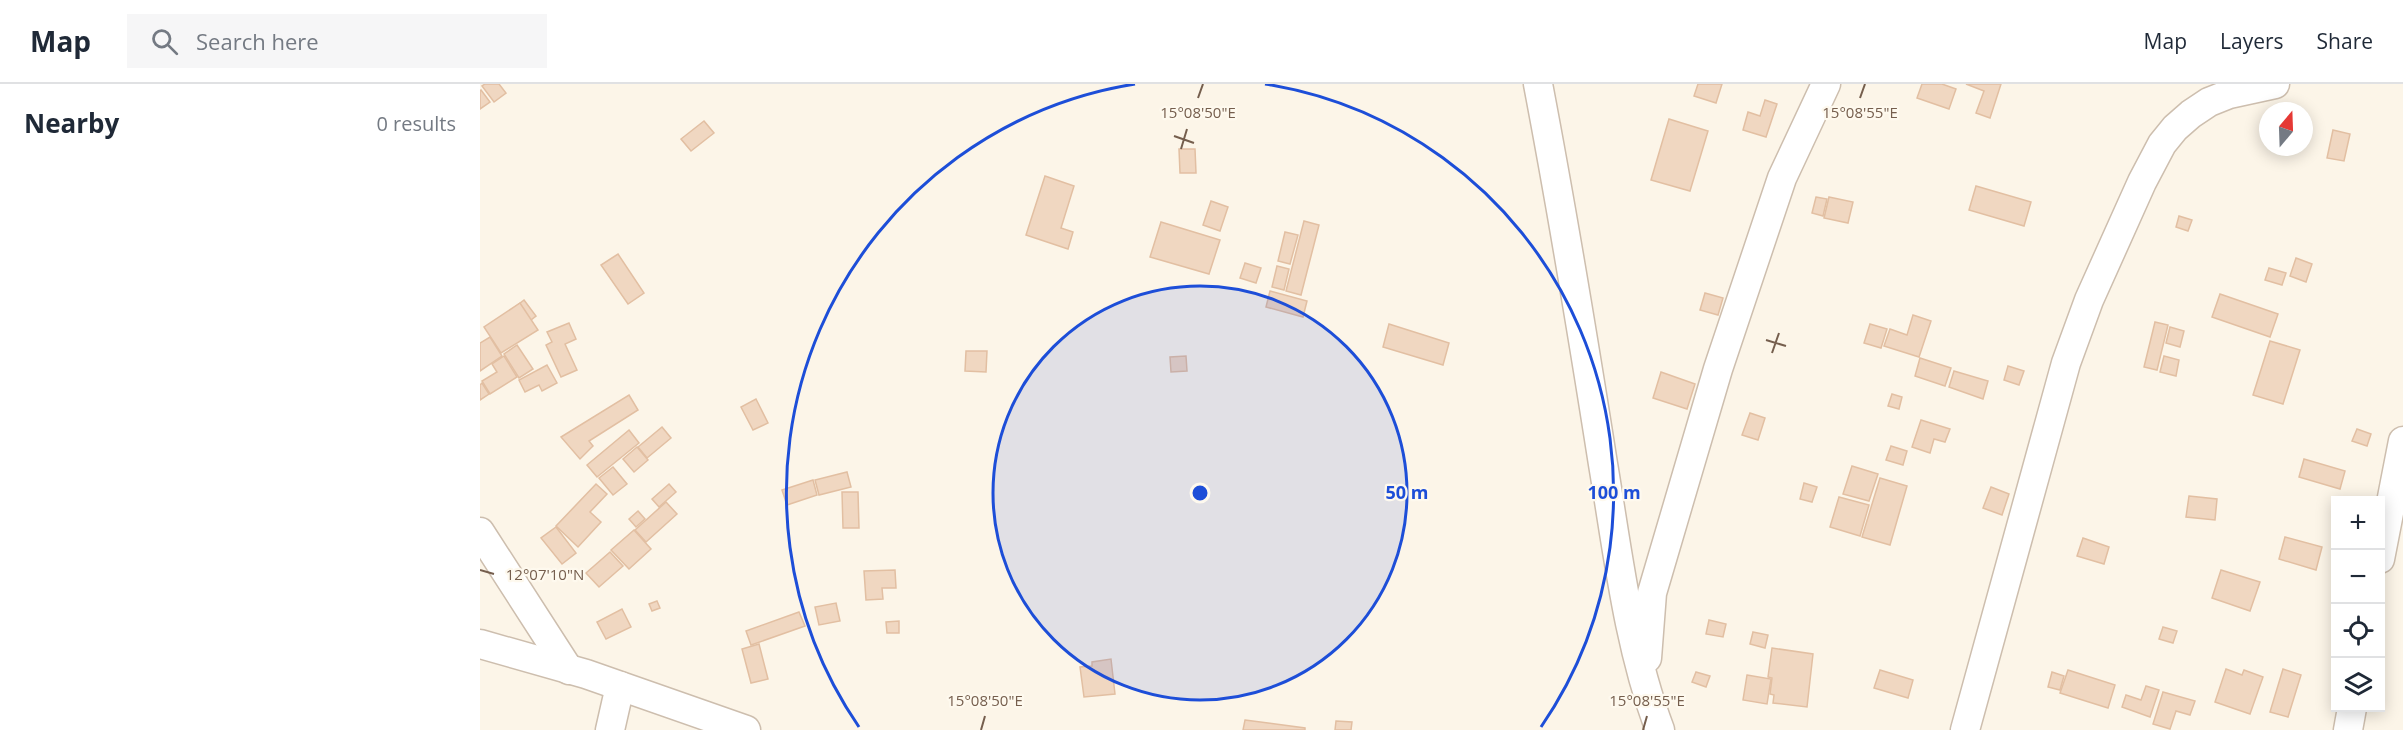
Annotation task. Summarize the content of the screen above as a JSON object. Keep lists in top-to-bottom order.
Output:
{
  "north": "top",
  "page": {
    "header": "Map",
    "search": "Search here",
    "nav": ["Map", "Layers", "Share"],
    "heading": ["Nearby", "0 results"],
    "map_buttons": ["+", "−"]
  },
  "coordinates": ["15°08'50\"E", "15°08'55\"E", "12°07'10\"N"],
  "rings": ["50 m", "100 m"]
}
